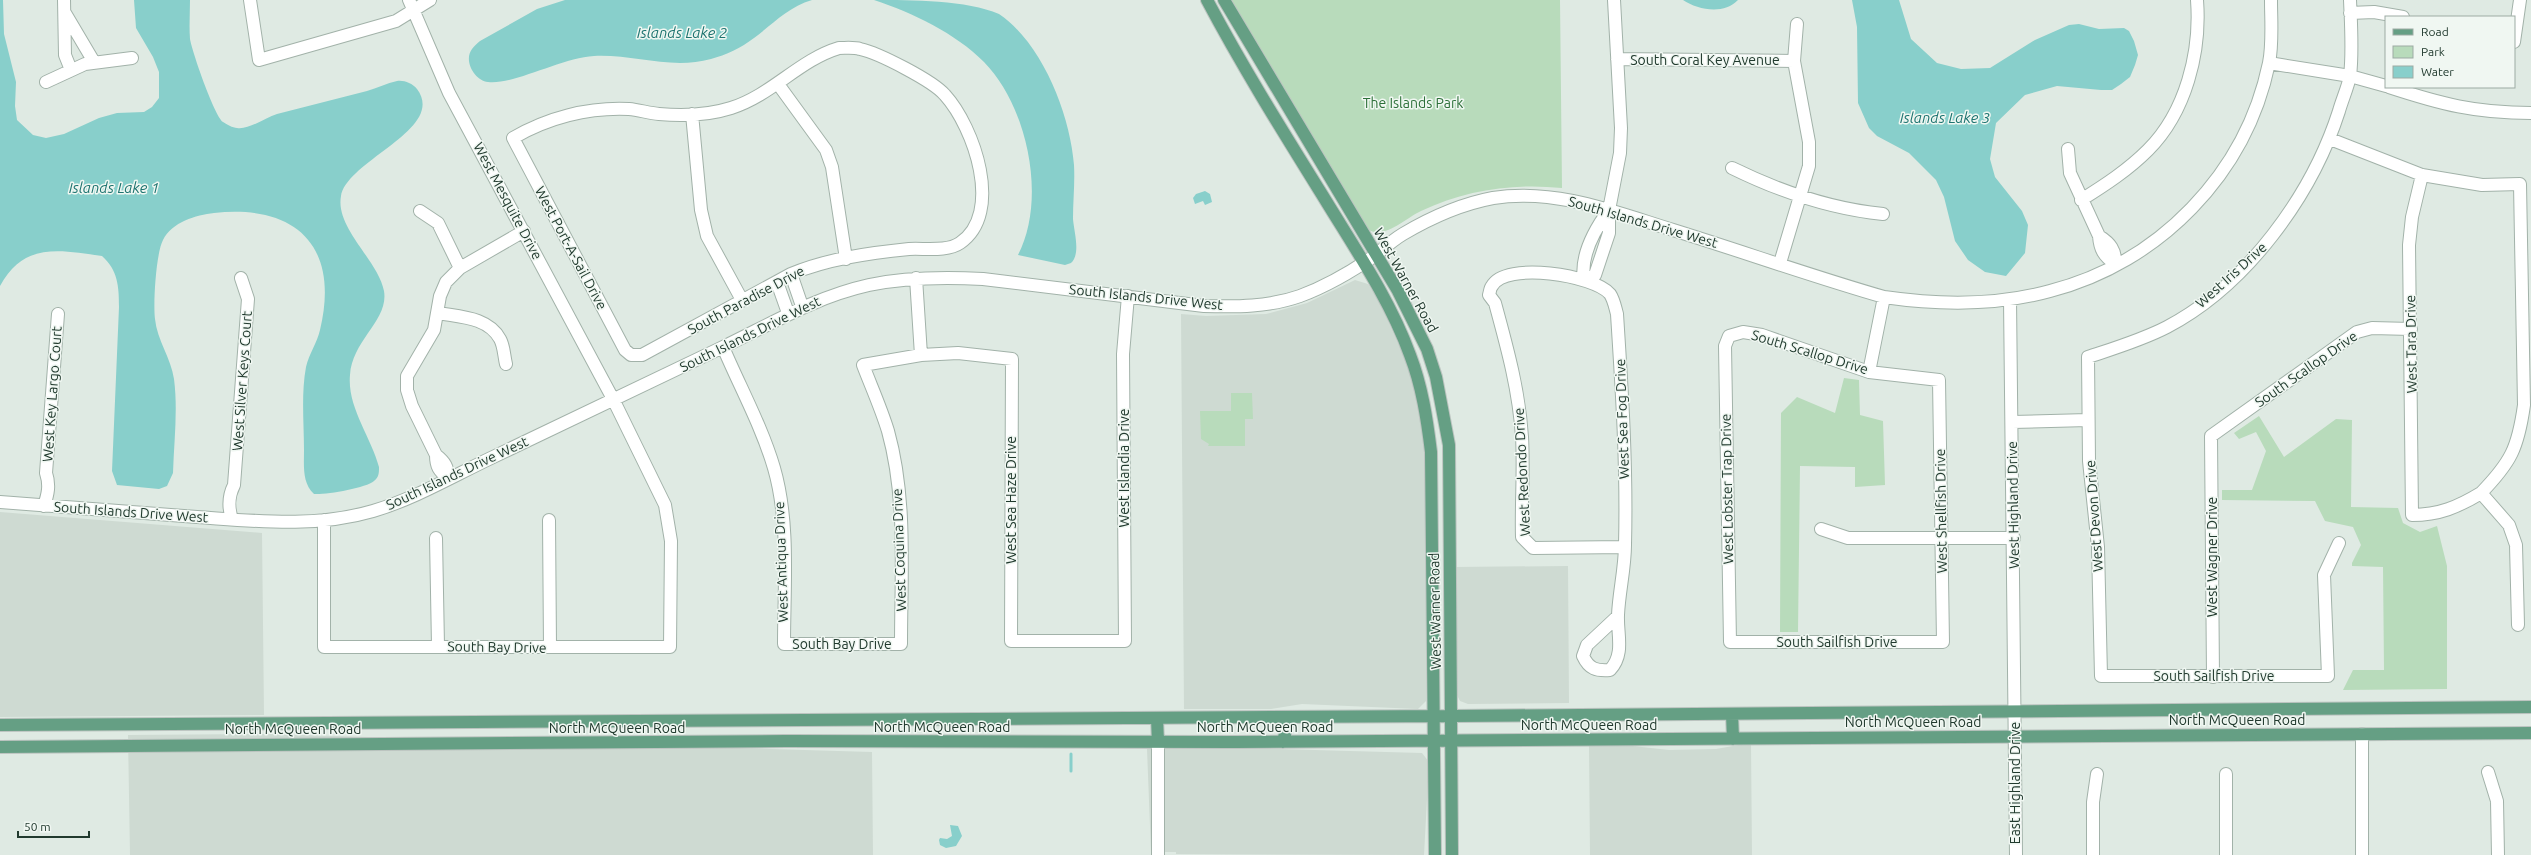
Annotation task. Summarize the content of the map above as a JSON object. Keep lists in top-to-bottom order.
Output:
{
  "streets": {
    "main road": ["West Warner Road", "North McQueen Road"],
    "street": [
      "South Coral Key Avenue",
      "West Mesquite Drive",
      "South Islands Drive West",
      "West Port-A-Sail Drive",
      "West Iris Drive",
      "South Paradise Drive",
      "West Tara Drive",
      "South Scallop Drive",
      "West Silver Keys Court",
      "West Key Largo Court",
      "West Sea Fog Drive",
      "West Islandia Drive",
      "West Redondo Drive",
      "West Lobster Trap Drive",
      "West Sea Haze Drive",
      "West Highland Drive",
      "West Shellfish Drive",
      "West Devon Drive",
      "West Coquina Drive",
      "West Wagner Drive",
      "West Antiqua Drive",
      "South Sailfish Drive",
      "South Bay Drive",
      "East Highland Drive"
    ]
  },
  "crossings": [
    ["West Mesquite Drive", "South Islands Drive West"],
    ["West Mesquite Drive", "South Bay Drive"],
    ["South Islands Drive West", "West Warner Road"],
    ["South Islands Drive West", "West Silver Keys Court"],
    ["South Islands Drive West", "West Key Largo Court"],
    ["South Islands Drive West", "West Islandia Drive"],
    ["South Islands Drive West", "West Highland Drive"],
    ["South Islands Drive West", "West Antiqua Drive"],
    ["South Islands Drive West", "South Bay Drive"],
    ["West Port-A-Sail Drive", "South Paradise Drive"],
    ["West Iris Drive", "West Devon Drive"],
    ["West Warner Road", "North McQueen Road"],
    ["West Tara Drive", "South Scallop Drive"],
    ["South Scallop Drive", "West Lobster Trap Drive"],
    ["South Scallop Drive", "West Shellfish Drive"],
    ["South Scallop Drive", "West Wagner Drive"],
    ["West Sea Fog Drive", "West Redondo Drive"],
    ["West Islandia Drive", "West Sea Haze Drive"],
    ["West Lobster Trap Drive", "South Sailfish Drive"],
    ["West Sea Haze Drive", "West Coquina Drive"],
    ["West Highland Drive", "North McQueen Road"],
    ["West Highland Drive", "East Highland Drive"],
    ["West Shellfish Drive", "South Sailfish Drive"],
    ["West Devon Drive", "South Sailfish Drive"],
    ["West Coquina Drive", "South Bay Drive"],
    ["West Wagner Drive", "South Sailfish Drive"],
    ["West Antiqua Drive", "South Bay Drive"],
    ["North McQueen Road", "East Highland Drive"]
  ],
  "water": ["Islands Lake 2", "Islands Lake 3", "Islands Lake 1"],
  "parks": ["The Islands Park"],
  "legend": ["Road", "Park", "Water"],
  "scale_bar": "50 m"
}
